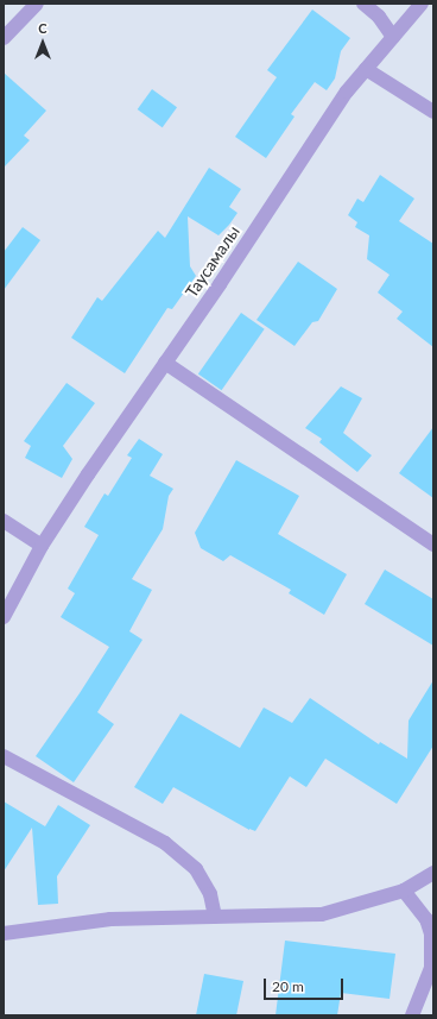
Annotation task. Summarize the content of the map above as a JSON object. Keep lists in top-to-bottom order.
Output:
{
  "streets": {
    "street": ["Таусамалы"]
  },
  "scale_bar": "20 m",
  "north": "top"
}
